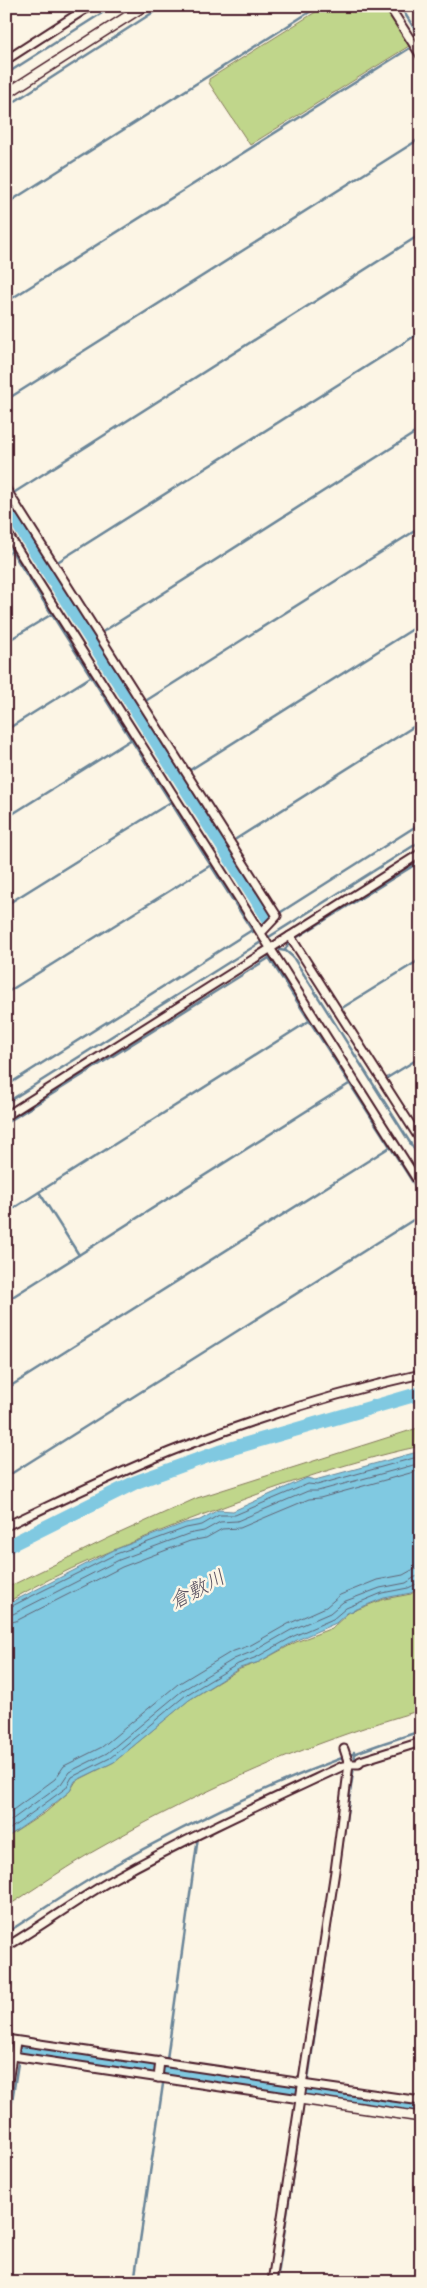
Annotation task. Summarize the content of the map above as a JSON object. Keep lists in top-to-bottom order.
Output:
{
  "water": ["倉敷川"]
}
